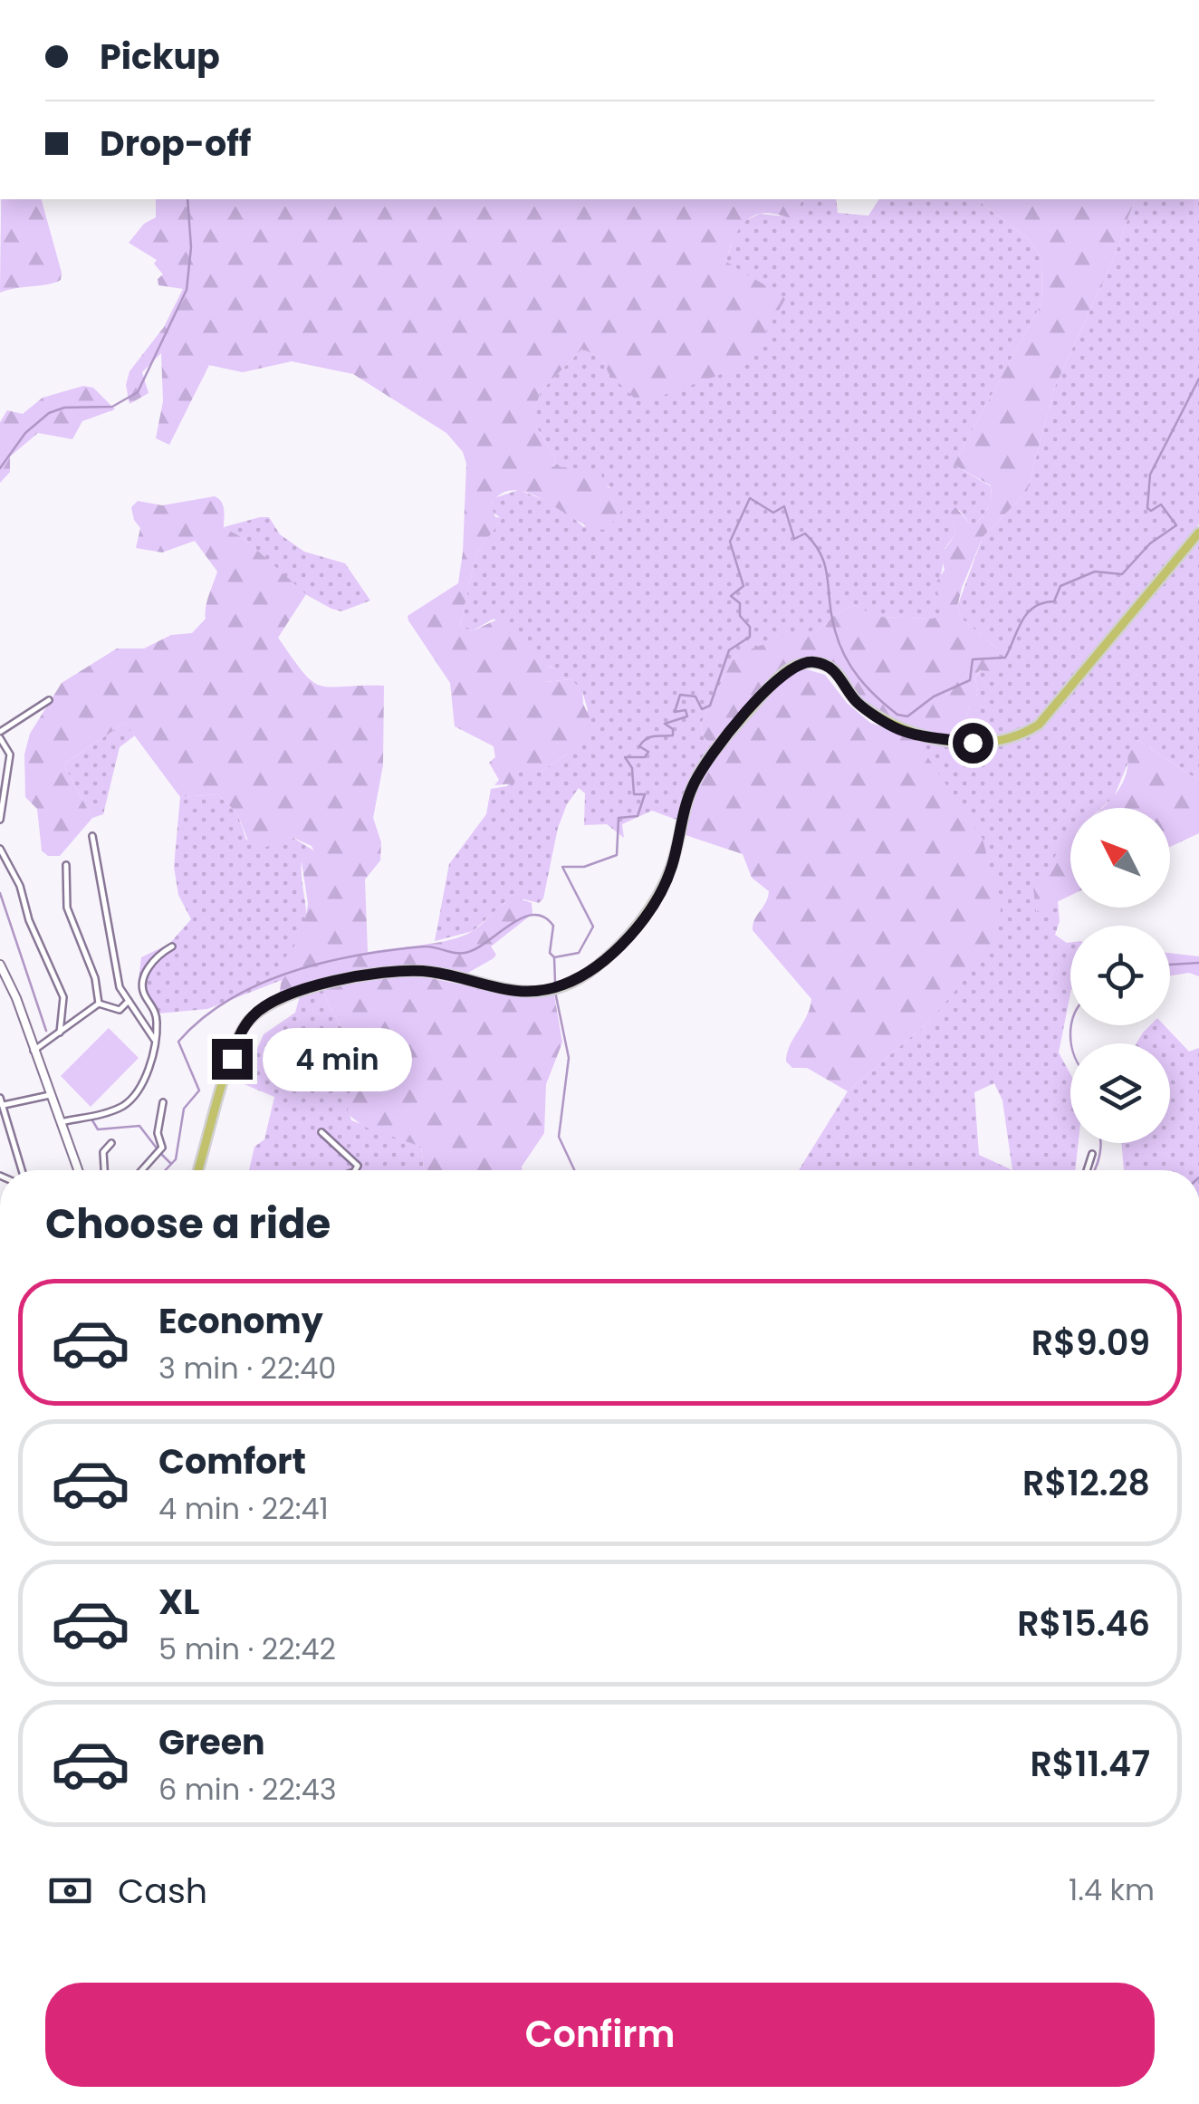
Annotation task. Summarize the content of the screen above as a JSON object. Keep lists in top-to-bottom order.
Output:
{
  "north": "top left",
  "page": {
    "banner": ["Pickup", "Drop-off"],
    "bubble": "4 min",
    "heading": "Choose a ride",
    "list": [
      {
        "name": "Economy",
        "note": "3 min · 22:40",
        "value": "R$9.09"
      },
      {
        "name": "Comfort",
        "note": "4 min · 22:41",
        "value": "R$12.28"
      },
      {
        "name": "XL",
        "note": "5 min · 22:42",
        "value": "R$15.46"
      },
      {
        "name": "Green",
        "note": "6 min · 22:43",
        "value": "R$11.47"
      }
    ],
    "pay": ["Cash", "1.4 km"],
    "buttons": "Confirm"
  }
}
